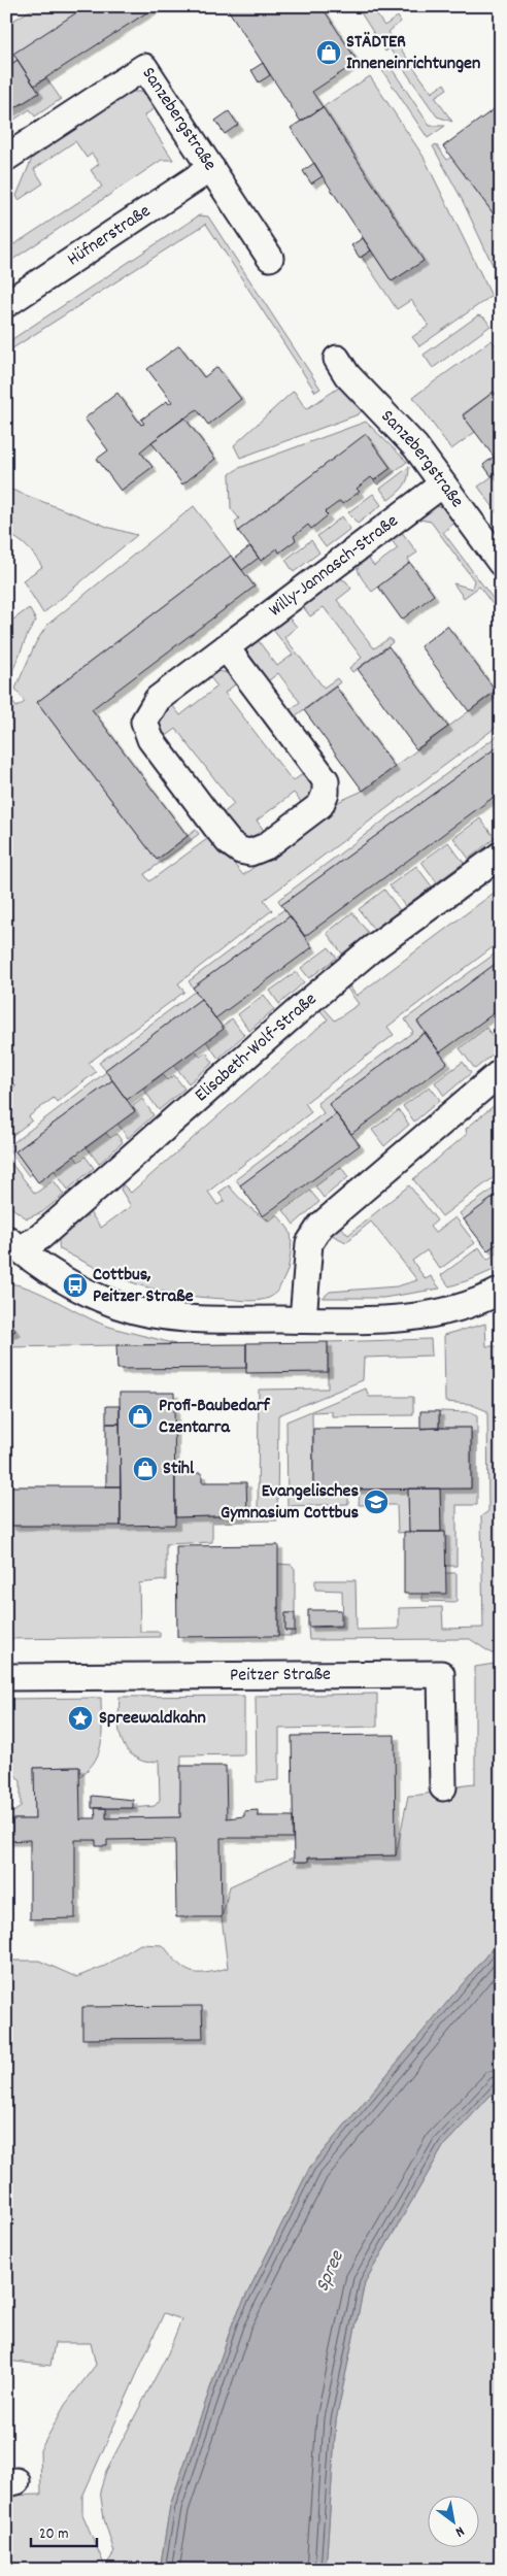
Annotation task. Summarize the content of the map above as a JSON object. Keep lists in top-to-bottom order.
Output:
{
  "streets": {
    "street": [
      "Sanzebergstraße",
      "Hüfnerstraße",
      "Willy-Jannasch-Straße",
      "Elisabeth-Wolf-Straße",
      "Peitzer Straße"
    ]
  },
  "crossings": [
    ["Sanzebergstraße", "Hüfnerstraße"],
    ["Sanzebergstraße", "Willy-Jannasch-Straße"]
  ],
  "water": ["Spree"],
  "places": {
    "shop": ["STÄDTER Inneneinrichtungen", "Profi-Baubedarf Czentarra", "Stihl"],
    "bus stop": ["Cottbus, Peitzer Straße"],
    "school or university": ["Evangelisches Gymnasium Cottbus"],
    "place": ["Spreewaldkahn"]
  },
  "scale_bar": "20 m",
  "north": "bottom right"
}
